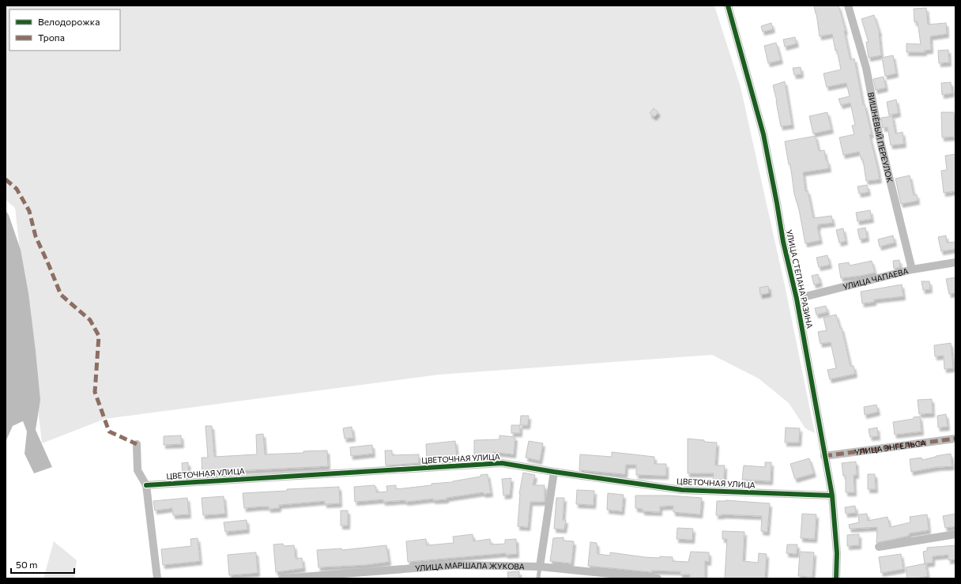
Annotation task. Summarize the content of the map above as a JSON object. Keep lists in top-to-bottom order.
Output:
{
  "streets": {
    "street": [
      "ВИШНЁВЫЙ ПЕРЕУЛОК",
      "УЛИЦА СТЕПАНА РАЗИНА",
      "УЛИЦА ЧАПАЕВА",
      "УЛИЦА ЭНГЕЛЬСА",
      "ЦВЕТОЧНАЯ УЛИЦА",
      "УЛИЦА МАРШАЛА ЖУКОВА"
    ]
  },
  "crossings": [
    ["ВИШНЁВЫЙ ПЕРЕУЛОК", "УЛИЦА ЧАПАЕВА"],
    ["УЛИЦА СТЕПАНА РАЗИНА", "УЛИЦА ЧАПАЕВА"],
    ["УЛИЦА СТЕПАНА РАЗИНА", "УЛИЦА ЭНГЕЛЬСА"],
    ["УЛИЦА СТЕПАНА РАЗИНА", "ЦВЕТОЧНАЯ УЛИЦА"]
  ],
  "legend": ["Велодорожка", "Тропа"],
  "scale_bar": "50 m"
}
